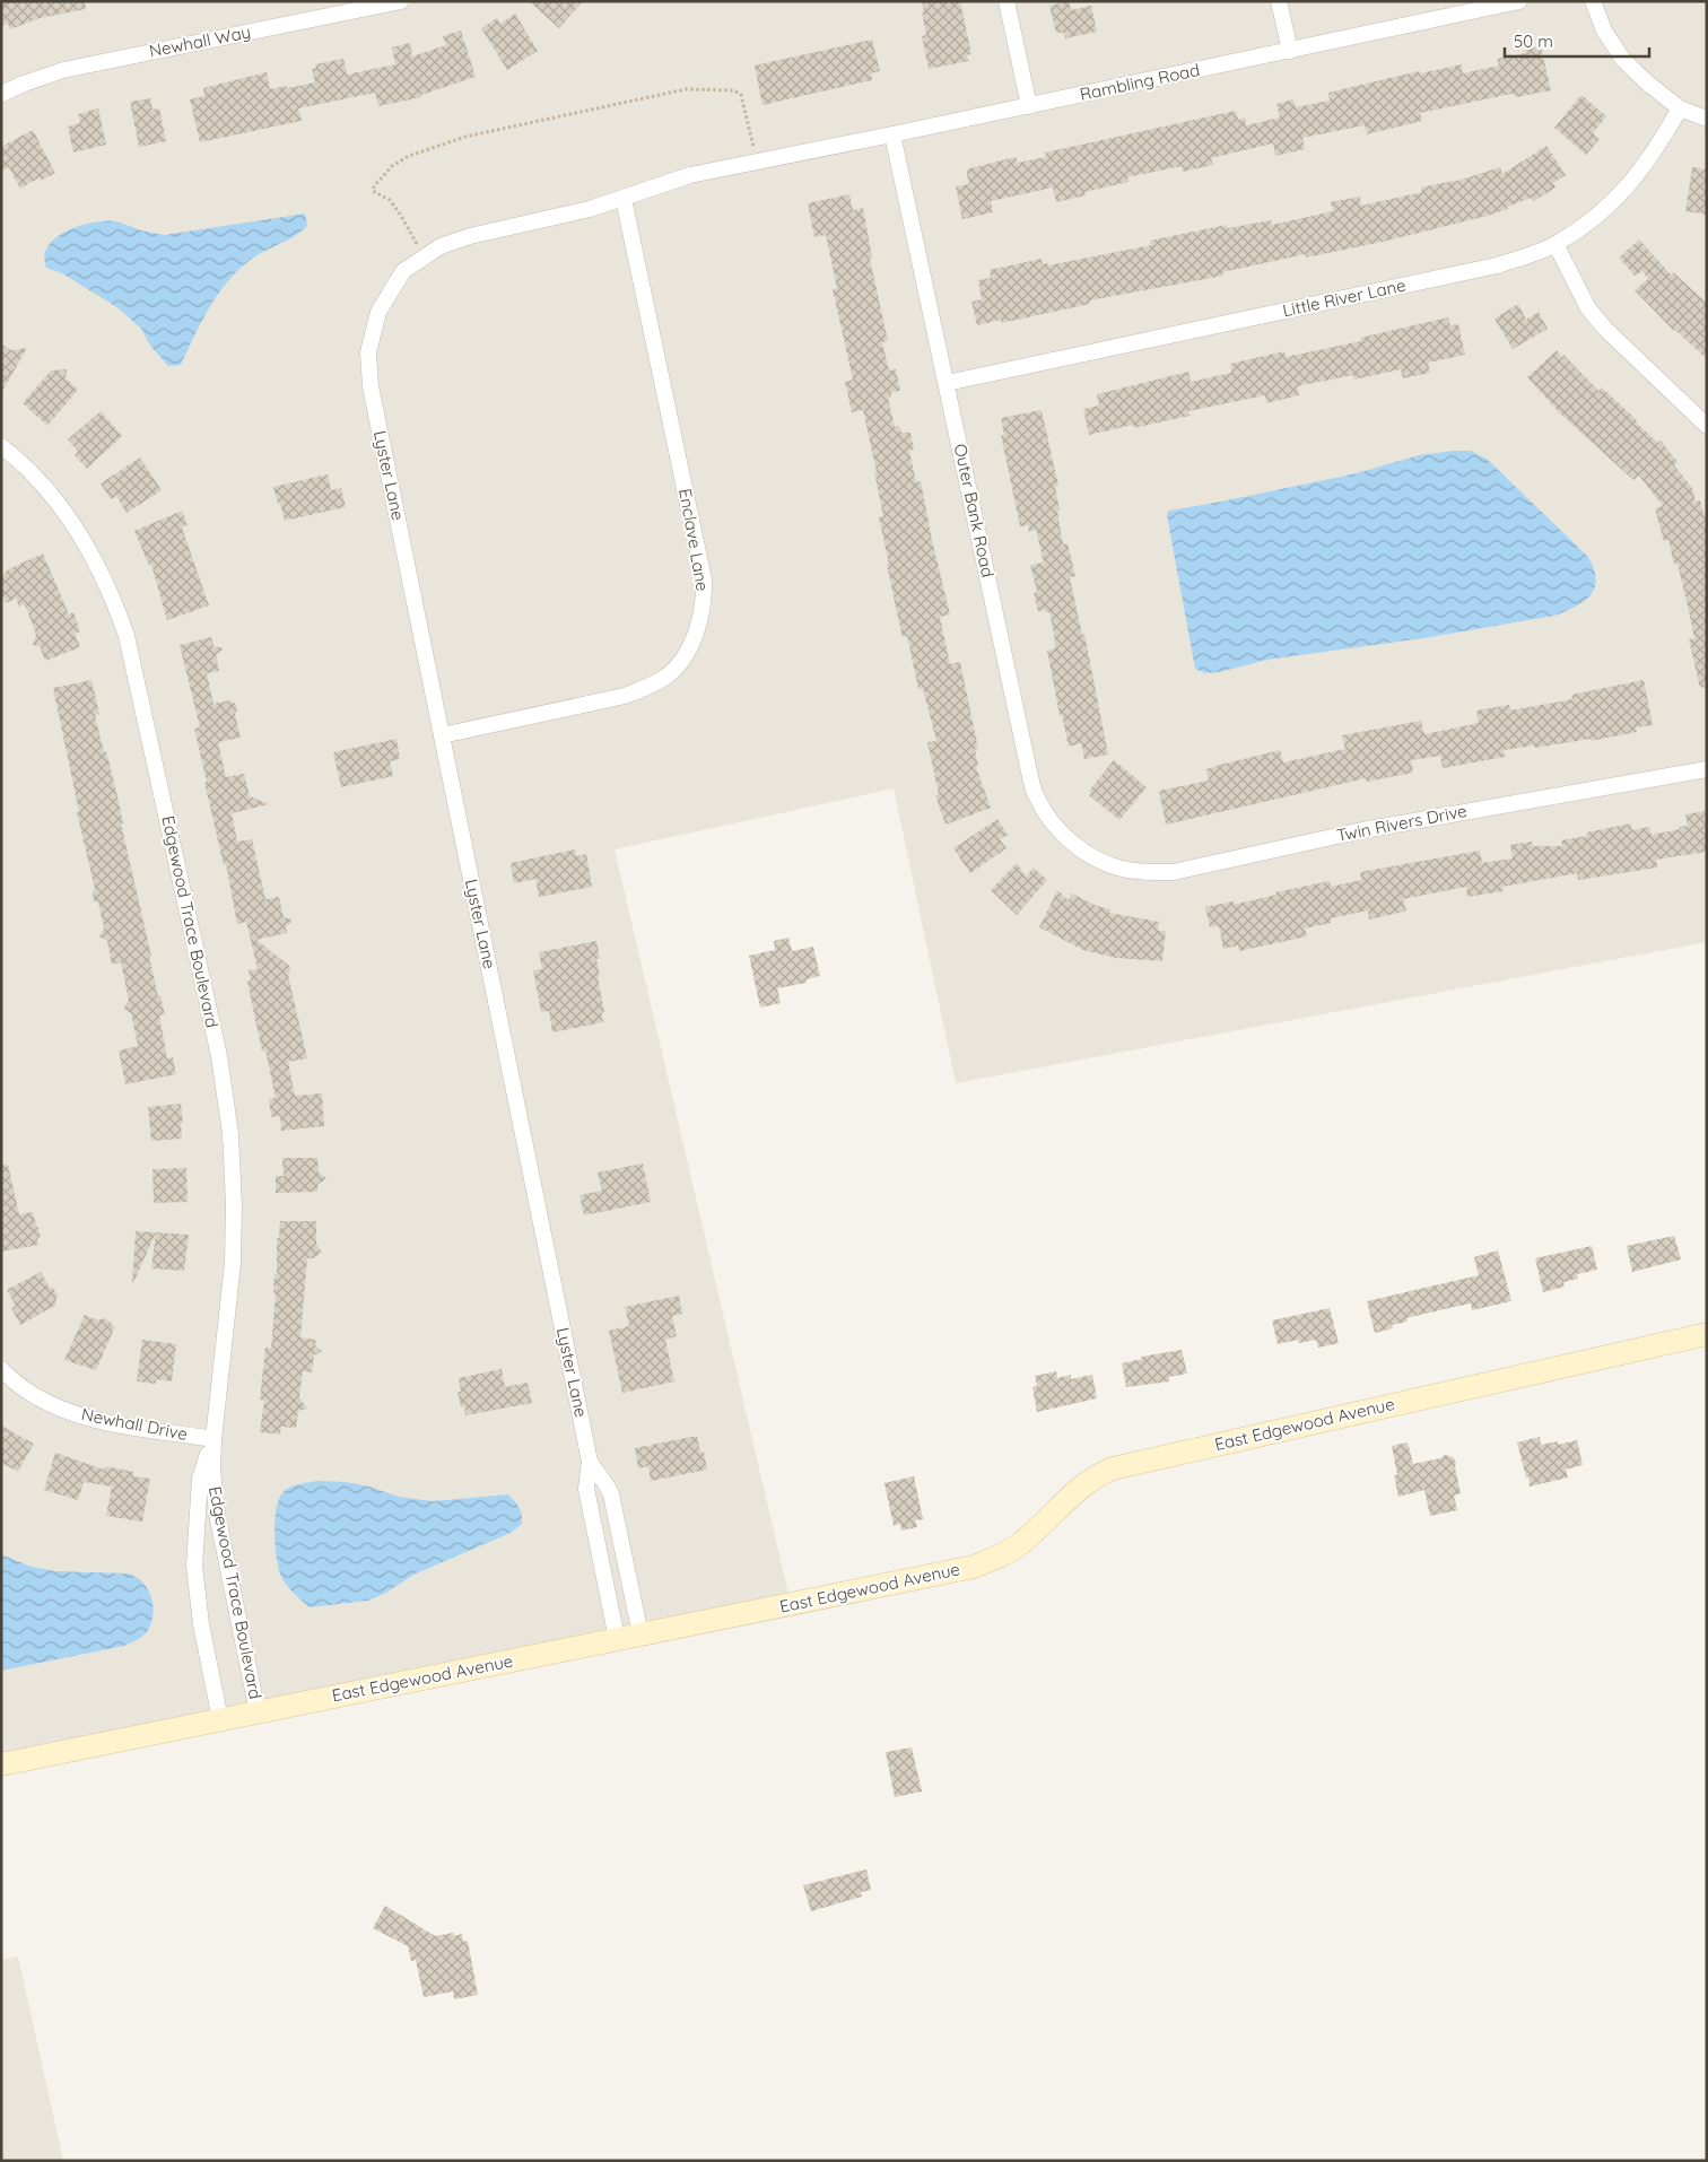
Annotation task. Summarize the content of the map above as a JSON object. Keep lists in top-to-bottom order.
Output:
{
  "streets": {
    "main road": ["East Edgewood Avenue"],
    "street": [
      "Newhall Way",
      "Rambling Road",
      "Little River Lane",
      "Lyster Lane",
      "Outer Bank Road",
      "Enclave Lane",
      "Twin Rivers Drive",
      "Edgewood Trace Boulevard",
      "Newhall Drive"
    ]
  },
  "crossings": [
    ["Rambling Road", "Lyster Lane"],
    ["Rambling Road", "Outer Bank Road"],
    ["Rambling Road", "Enclave Lane"],
    ["Little River Lane", "Outer Bank Road"],
    ["Lyster Lane", "Enclave Lane"],
    ["Lyster Lane", "East Edgewood Avenue"],
    ["Outer Bank Road", "Twin Rivers Drive"],
    ["Edgewood Trace Boulevard", "Newhall Drive"],
    ["Edgewood Trace Boulevard", "East Edgewood Avenue"]
  ],
  "scale_bar": "50 m"
}
